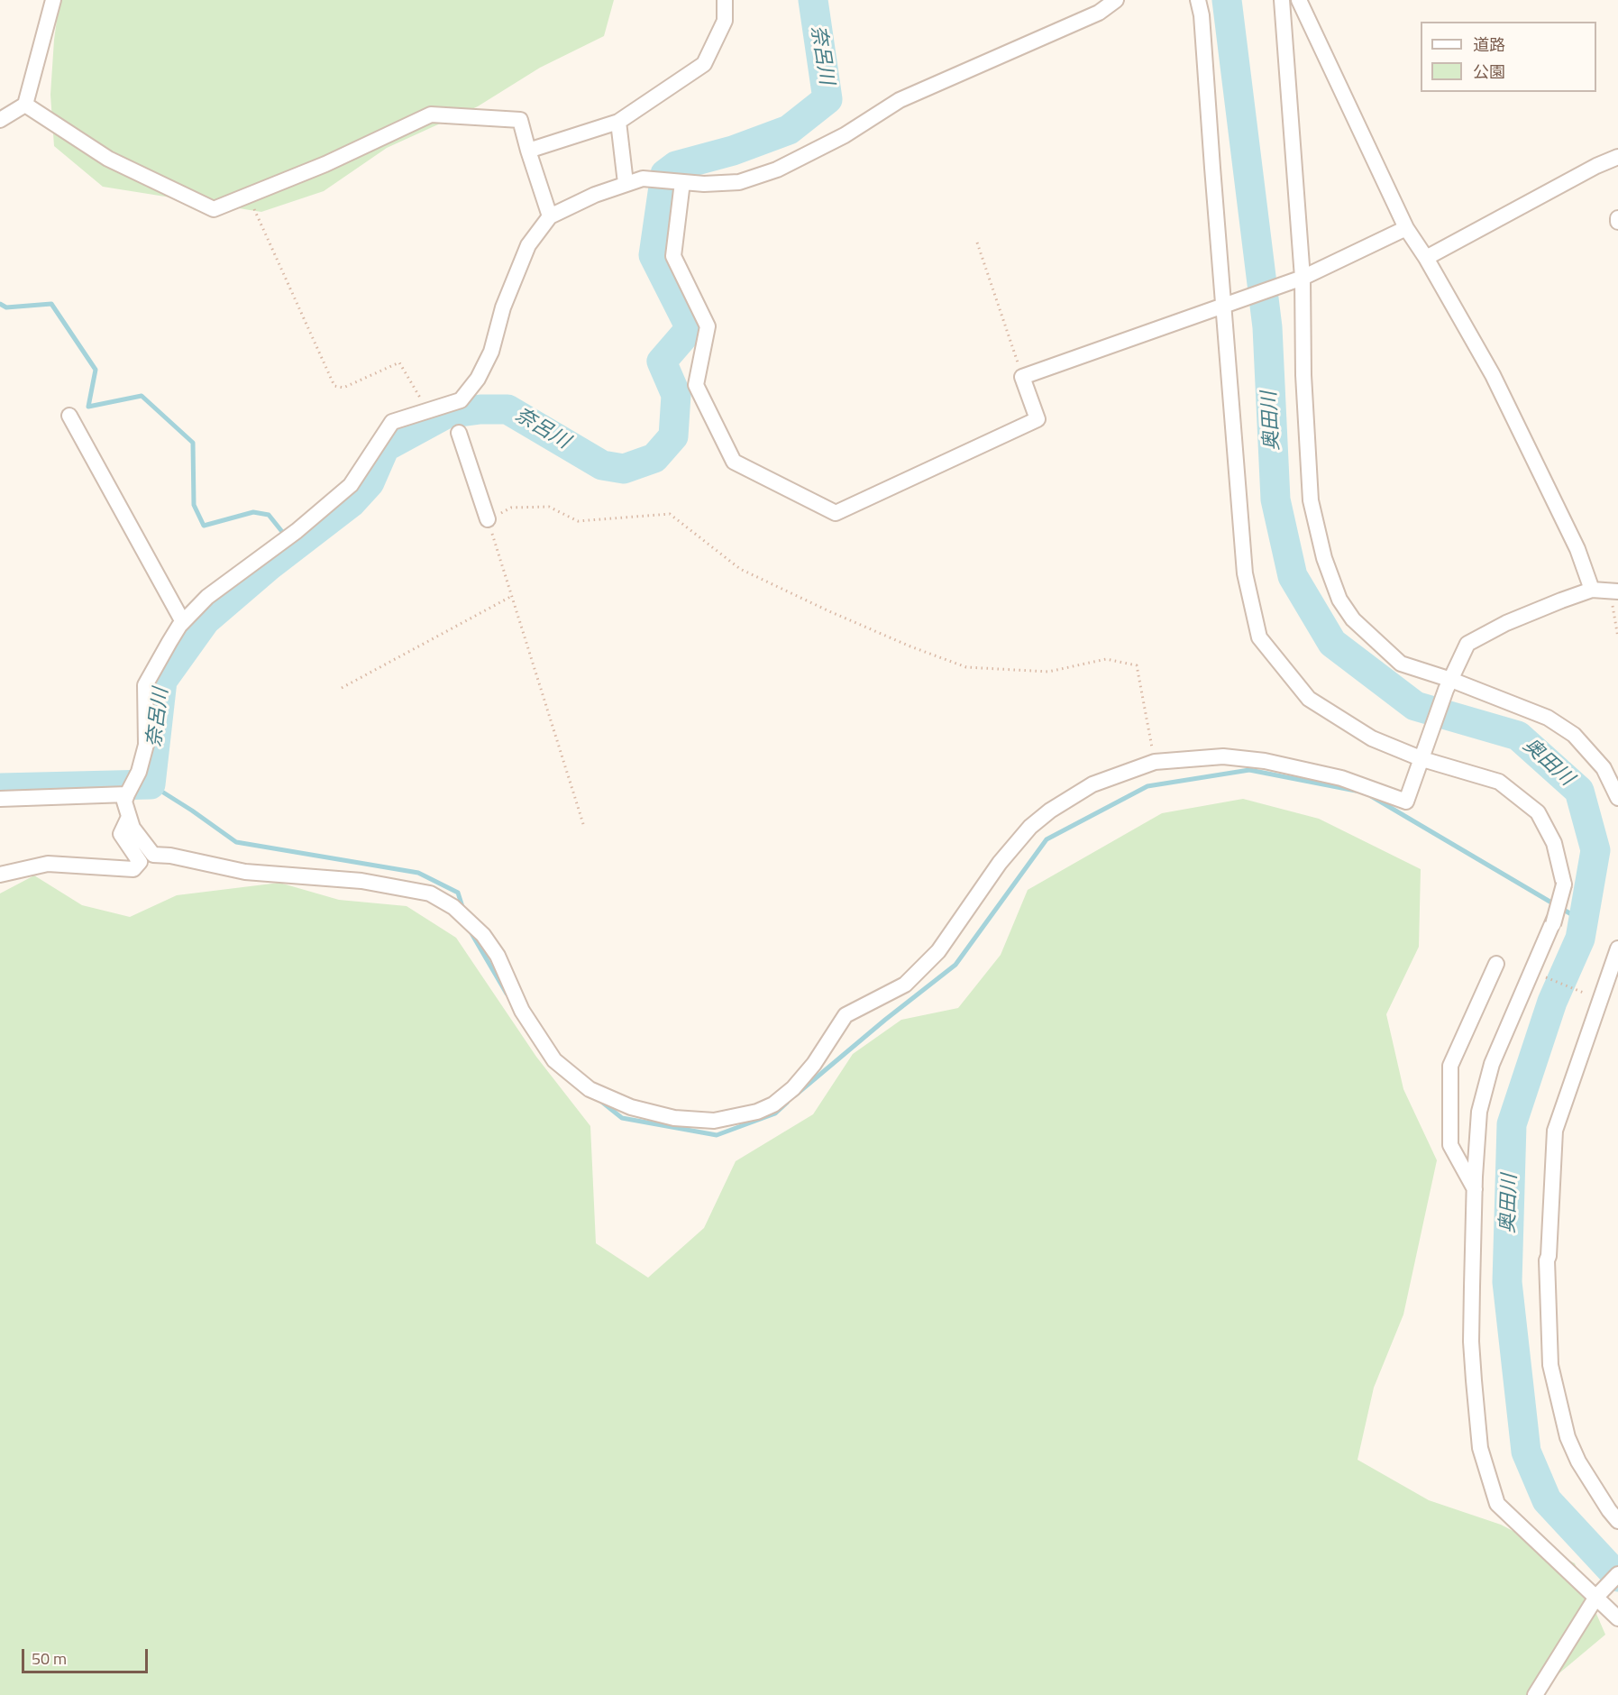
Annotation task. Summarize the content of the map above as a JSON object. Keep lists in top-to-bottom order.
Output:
{
  "water": ["奈呂川", "奥田川"],
  "legend": ["道路", "公園"],
  "scale_bar": "50 m"
}
